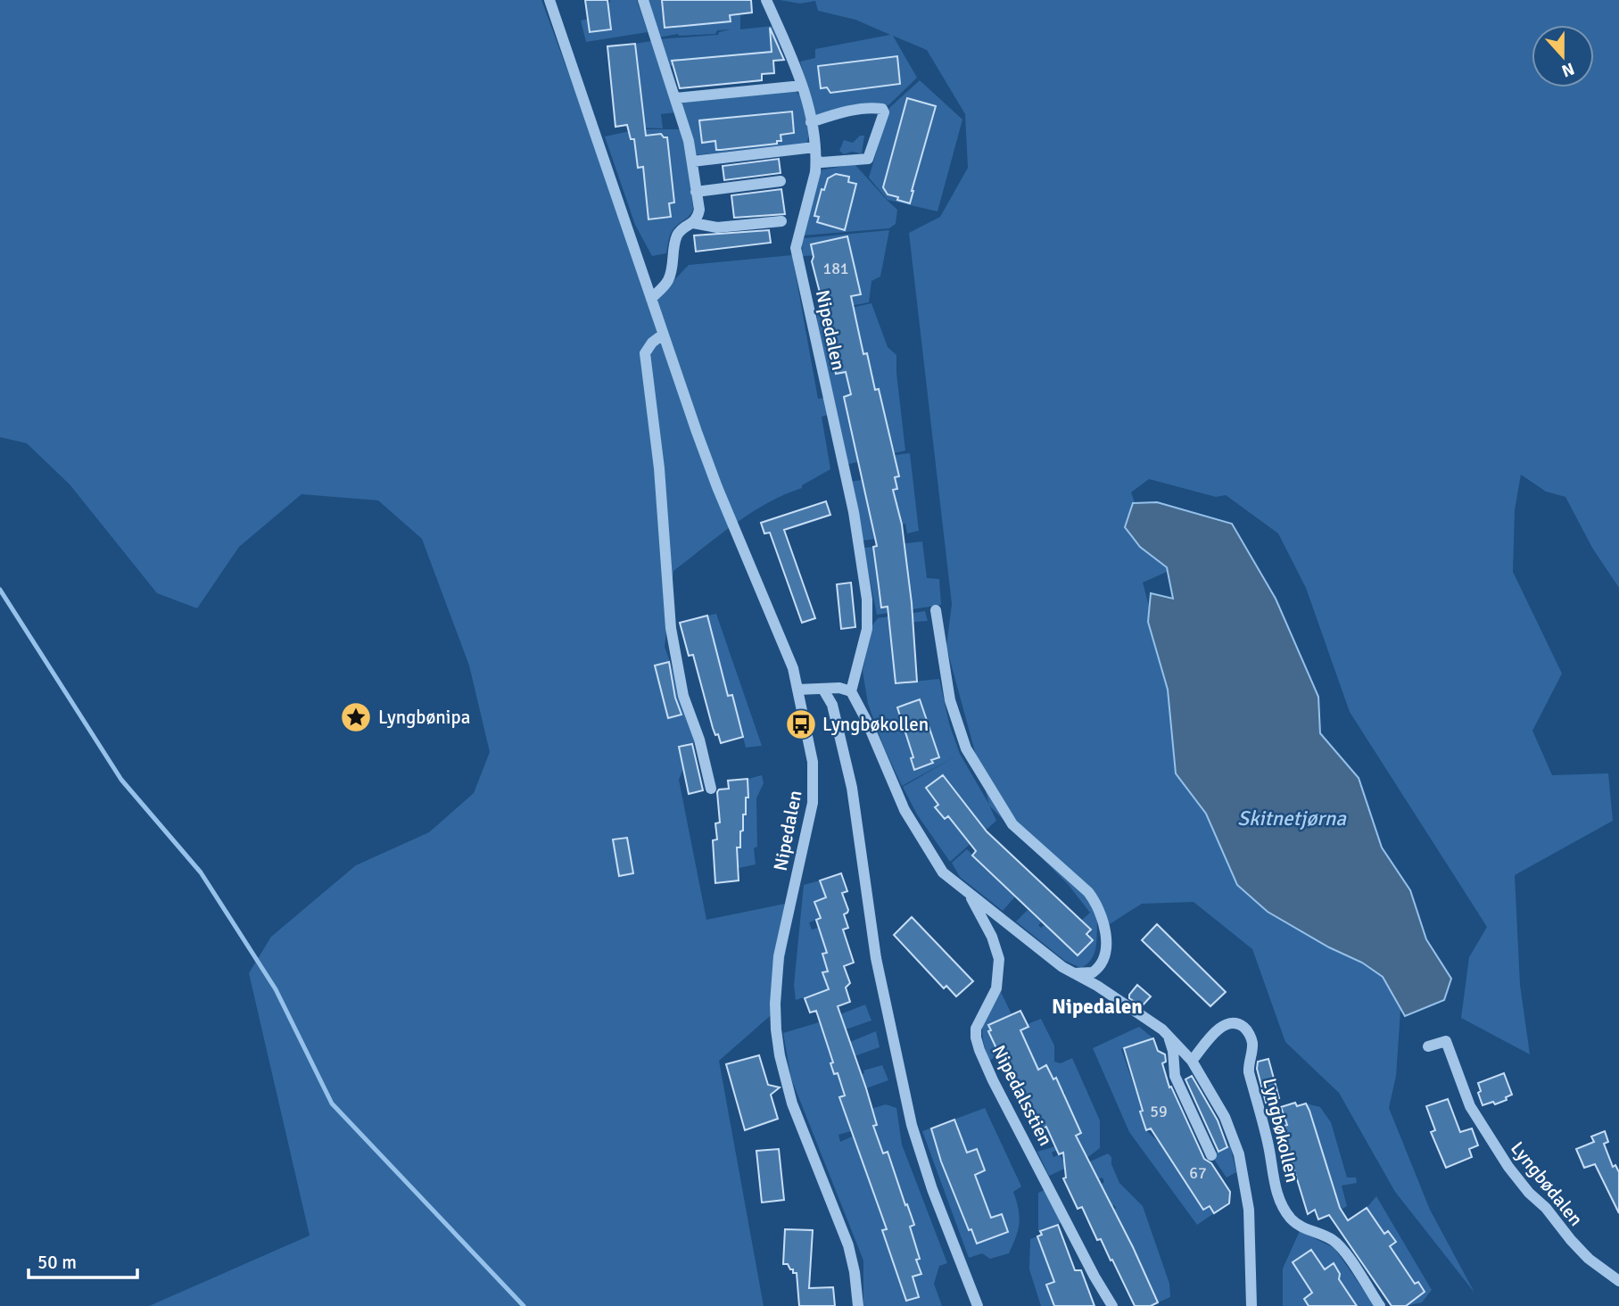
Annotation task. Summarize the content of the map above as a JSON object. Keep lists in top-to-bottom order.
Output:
{
  "streets": {
    "street": [
      "Nipedalen",
      "Nipedalsstien",
      "Lyngbøkollen",
      "Lyngbødalen"
    ]
  },
  "districts": ["Nipedalen"],
  "water": ["Skitnetjørna"],
  "places": {
    "place": ["Lyngbønipa"],
    "bus stop": ["Lyngbøkollen"]
  },
  "house_numbers": ["181", "59", "67"],
  "scale_bar": "50 m",
  "north": "bottom"
}
